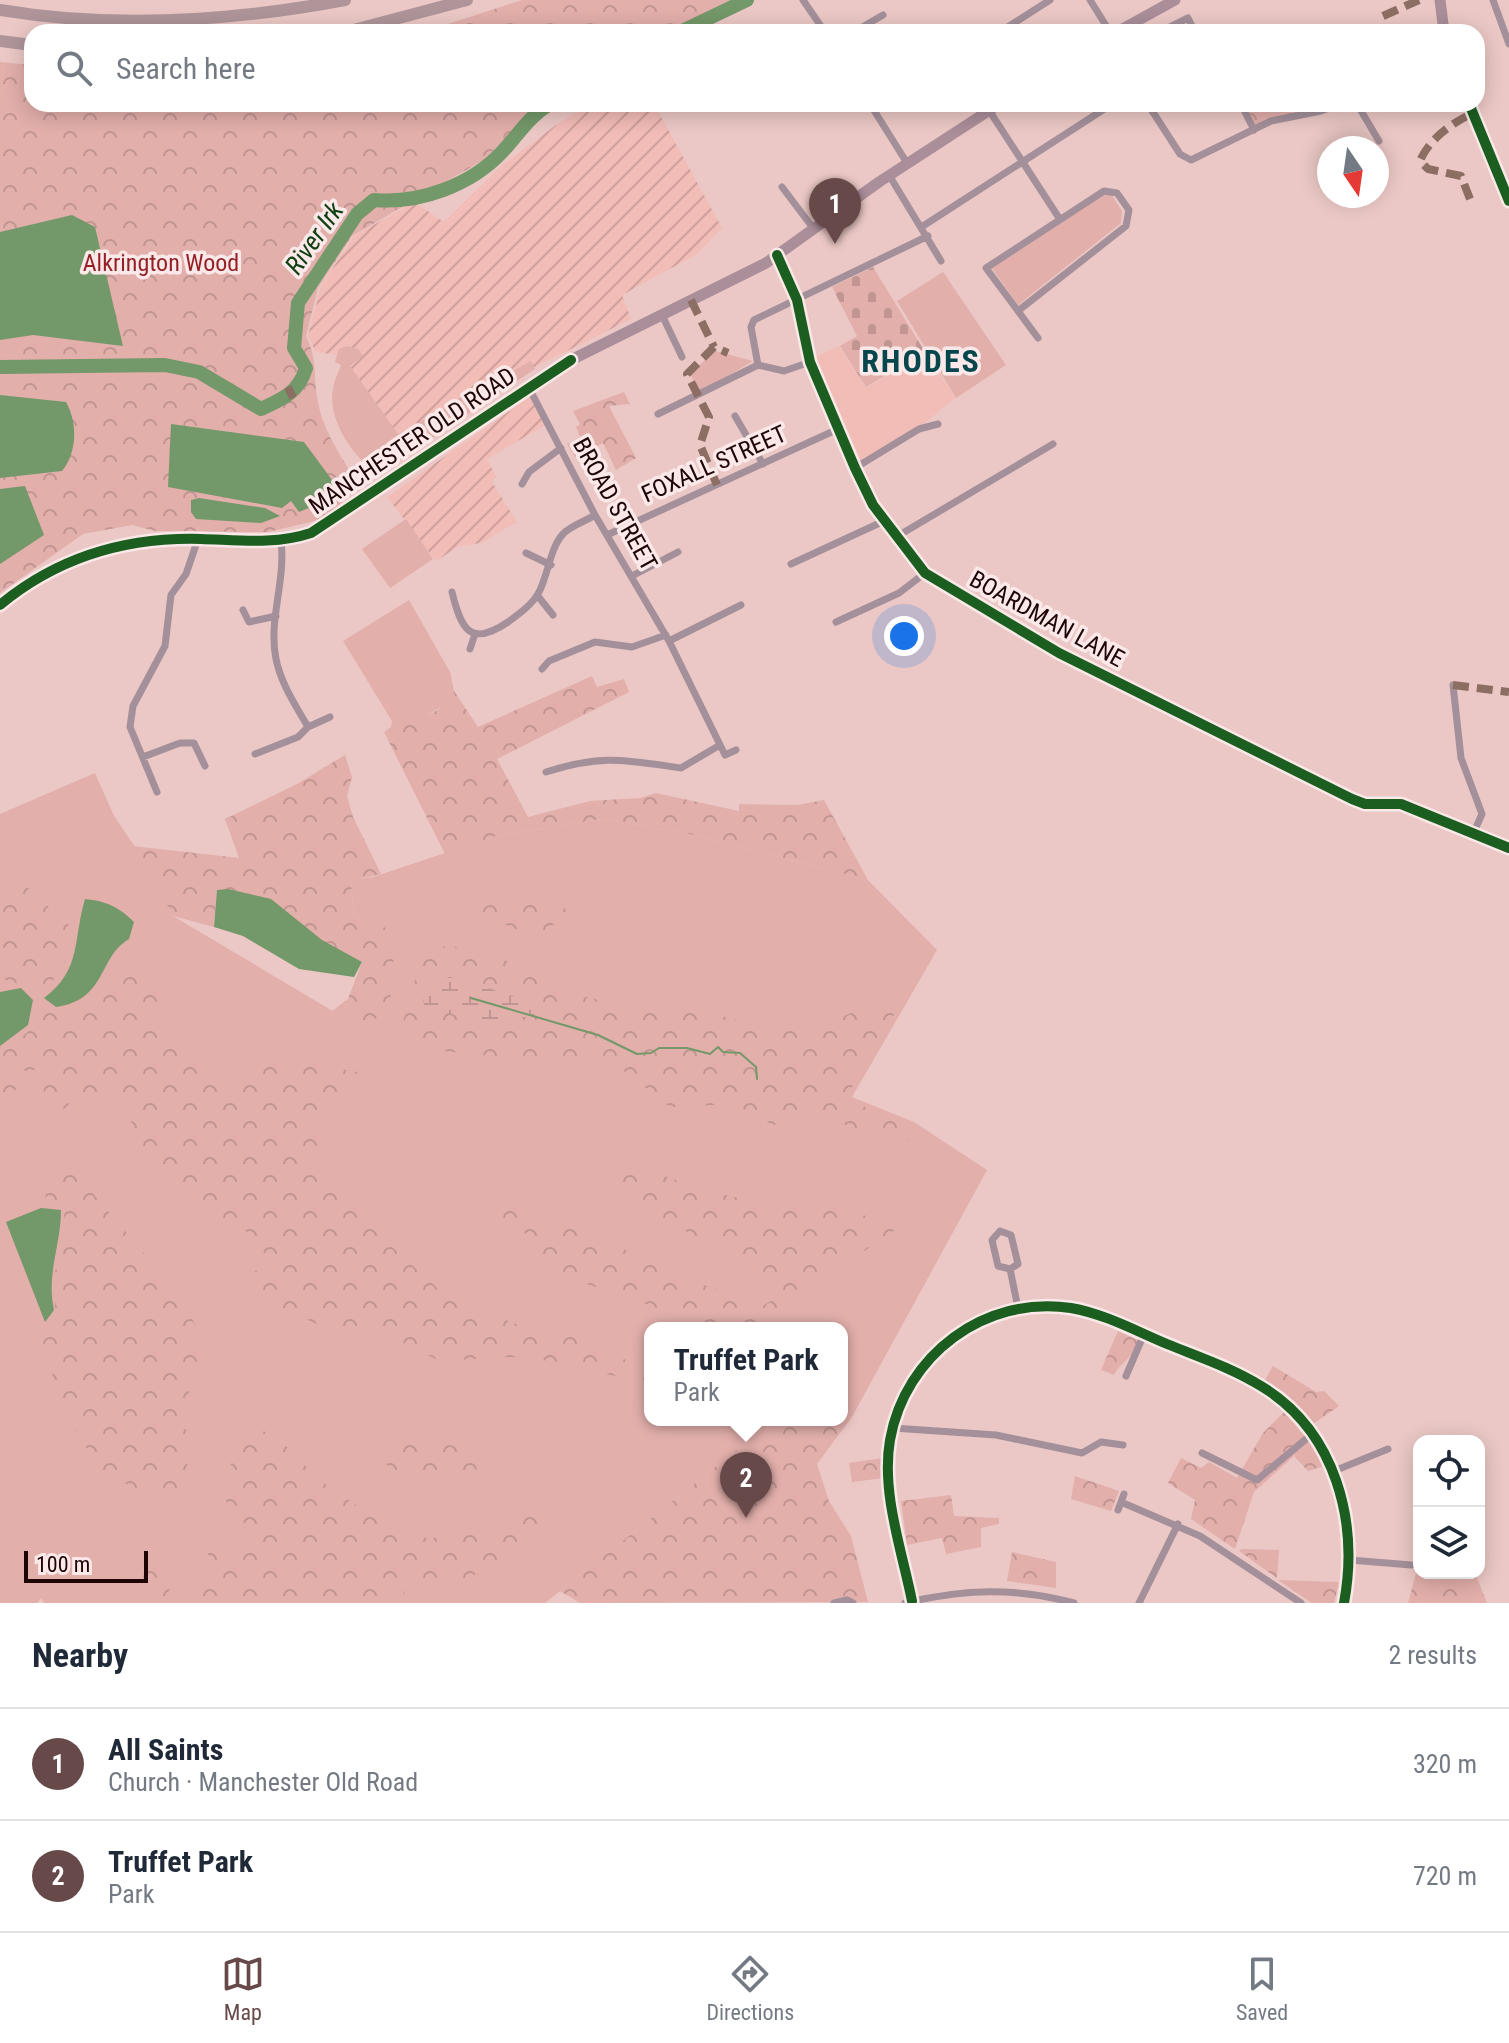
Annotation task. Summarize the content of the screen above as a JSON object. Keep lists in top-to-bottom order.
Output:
{
  "streets": {
    "main road": ["MANCHESTER OLD ROAD"],
    "street": ["FOXALL STREET", "BROAD STREET", "BOARDMAN LANE"]
  },
  "crossings": [
    ["MANCHESTER OLD ROAD", "BROAD STREET"],
    ["MANCHESTER OLD ROAD", "BOARDMAN LANE"],
    ["FOXALL STREET", "BROAD STREET"],
    ["FOXALL STREET", "BOARDMAN LANE"]
  ],
  "districts": ["RHODES"],
  "water": ["River Irk"],
  "parks": ["Alkrington Wood"],
  "scale_bar": "100 m",
  "north": "bottom",
  "page": {
    "search": "Search here",
    "pins": ["1", "2"],
    "popup": ["Truffet Park", "Park"],
    "scale": "100 m",
    "heading": ["Nearby", "2 results"],
    "list": [
      {
        "mark": "1",
        "name": "All Saints",
        "note": "Church · Manchester Old Road",
        "value": "320 m"
      },
      {
        "mark": "2",
        "name": "Truffet Park",
        "note": "Park",
        "value": "720 m"
      }
    ],
    "nav": ["Map", "Directions", "Saved"]
  }
}
